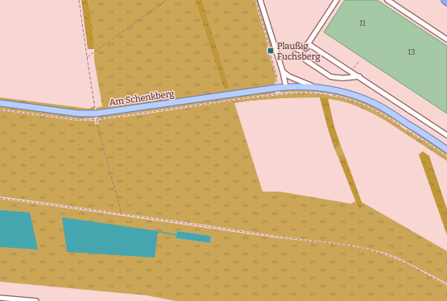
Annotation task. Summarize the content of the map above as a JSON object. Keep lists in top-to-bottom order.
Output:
{
  "streets": {
    "main road": ["Am Schenkberg"]
  },
  "places": {
    "transit": ["Plaußig, Fuchsberg"]
  },
  "house_numbers": ["11", "13"]
}
